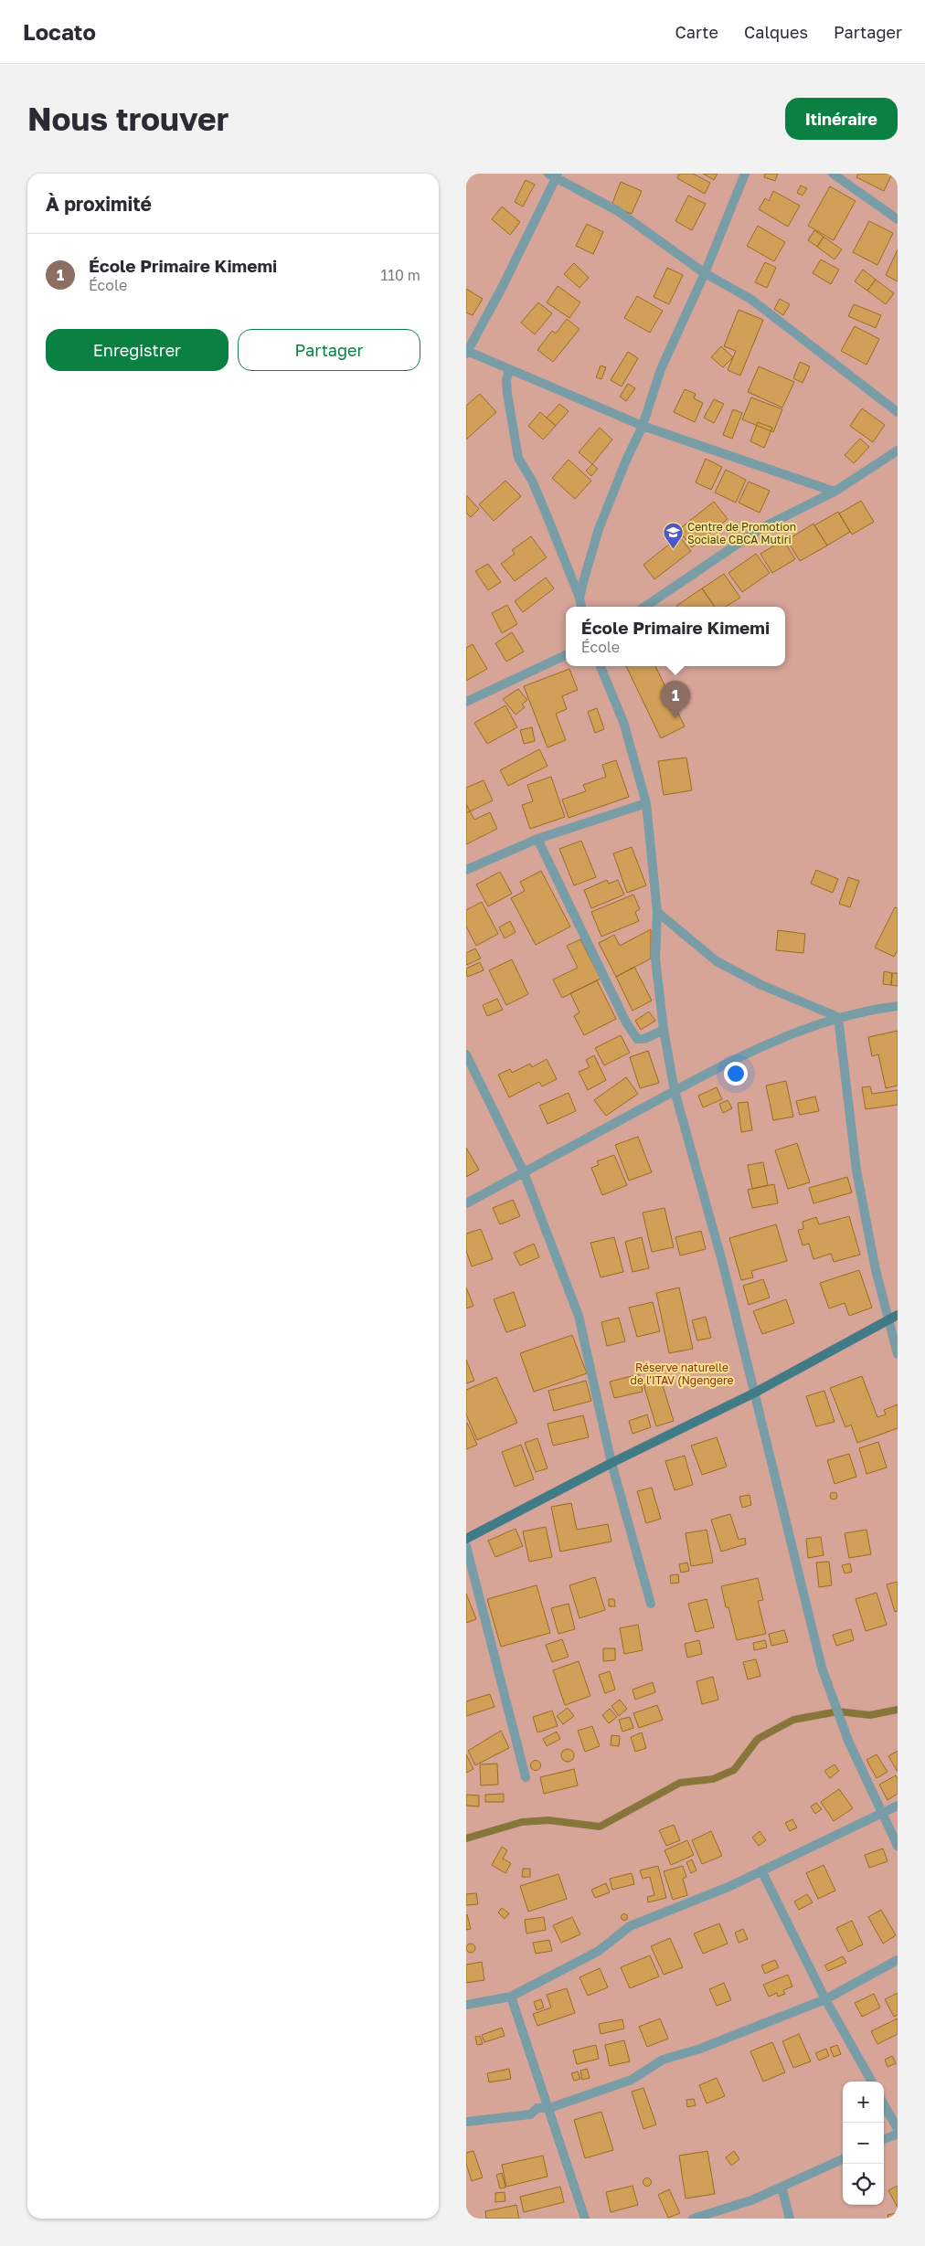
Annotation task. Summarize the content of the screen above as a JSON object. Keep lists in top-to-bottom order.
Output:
{
  "parks": ["Réserve naturelle de l'ITAV (Ngengere"],
  "places": {
    "school or university": ["Centre de Promotion Sociale CBCA Mutiri"]
  },
  "page": {
    "header": "Locato",
    "nav": ["Carte", "Calques", "Partager"],
    "buttons": [
      "Itinéraire",
      ["Enregistrer", "Partager"]
    ],
    "title": "Nous trouver",
    "heading": "À proximité",
    "list": [
      {
        "mark": "1",
        "name": "École Primaire Kimemi",
        "note": "École",
        "value": "110 m"
      }
    ],
    "popup": ["École Primaire Kimemi", "École"],
    "pins": "1",
    "map_buttons": ["+", "−"]
  }
}
